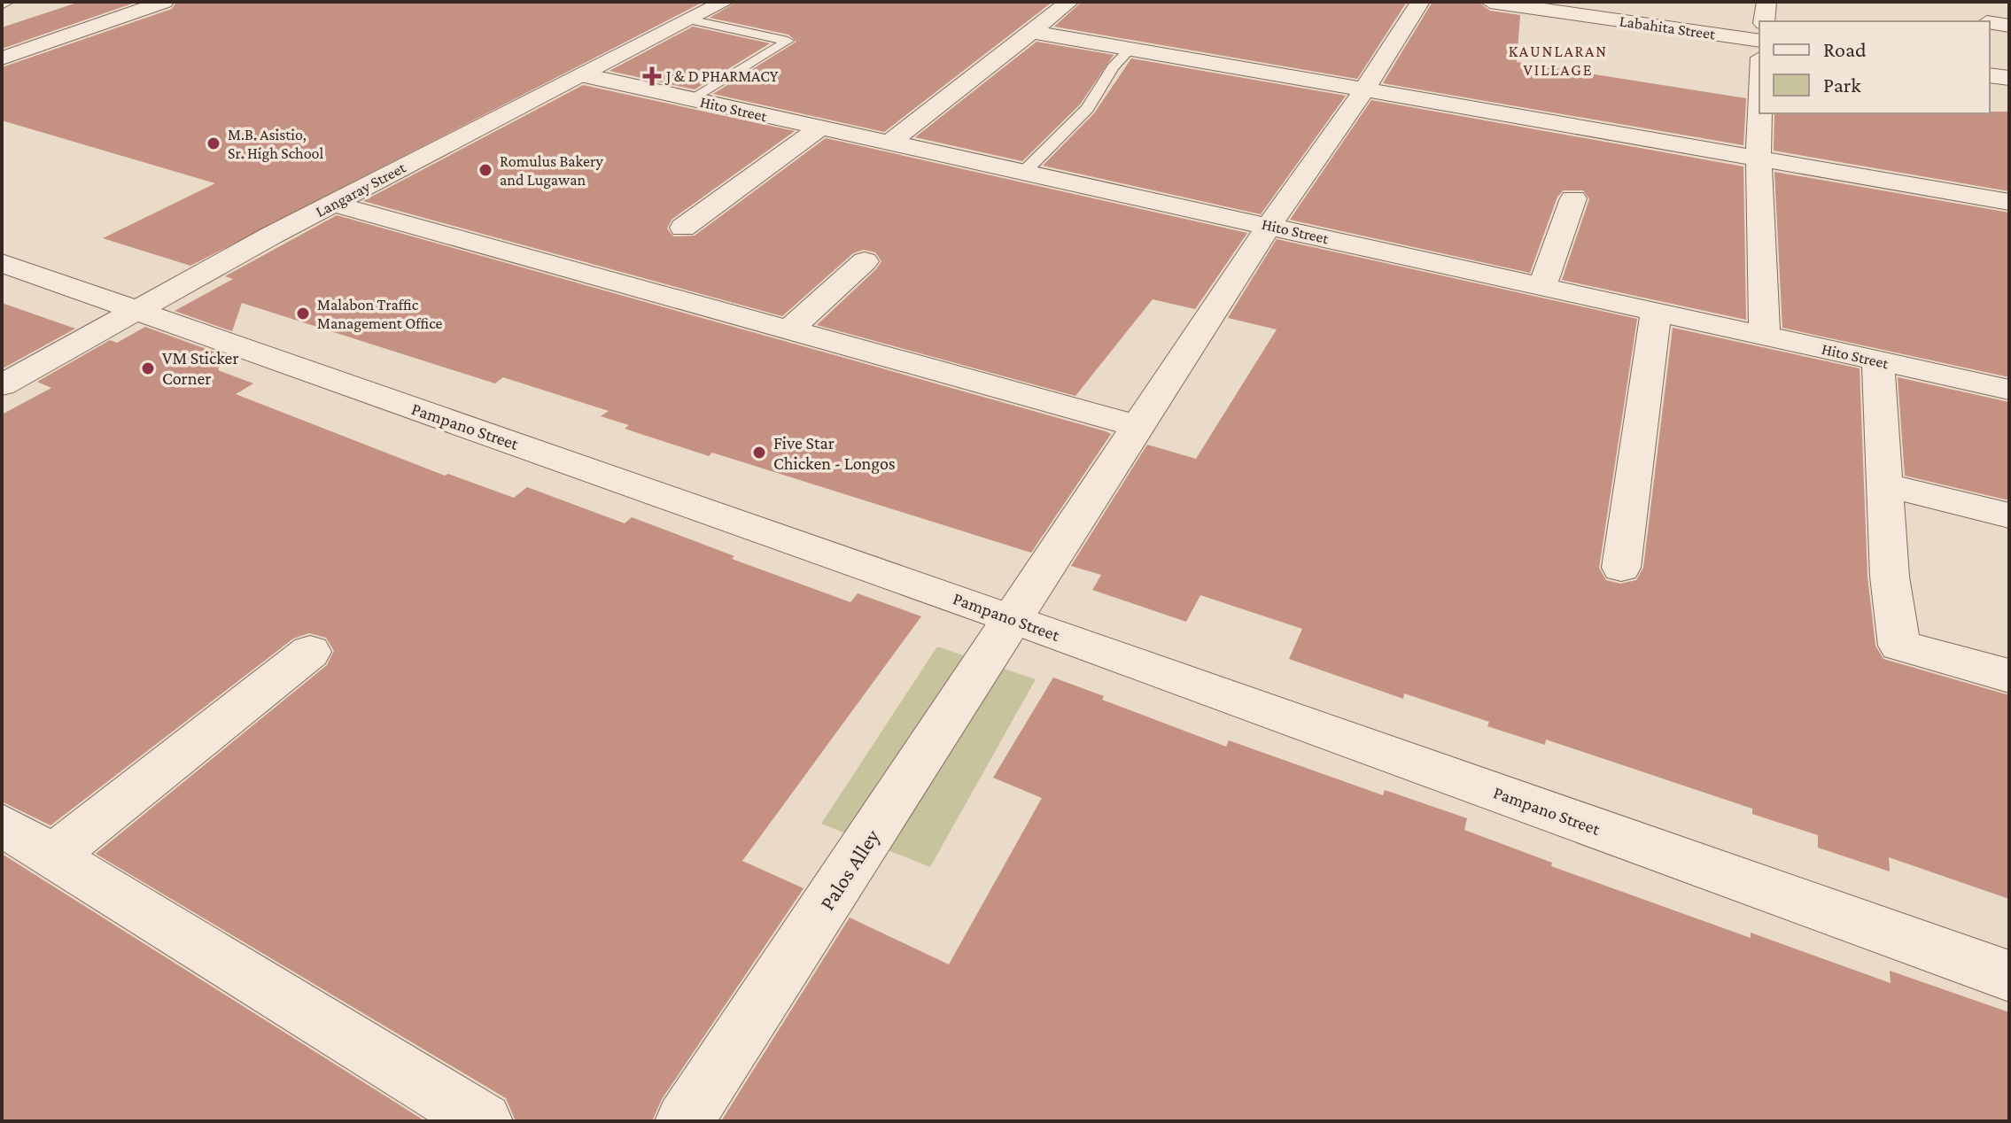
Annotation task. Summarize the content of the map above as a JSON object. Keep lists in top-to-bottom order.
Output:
{
  "streets": {
    "street": [
      "Labahita Street",
      "Hito Street",
      "Langaray Street",
      "Pampano Street",
      "Palos Alley"
    ]
  },
  "crossings": [
    ["Hito Street", "Langaray Street"],
    ["Hito Street", "Palos Alley"],
    ["Langaray Street", "Pampano Street"],
    ["Pampano Street", "Palos Alley"]
  ],
  "districts": ["KAUNLARAN VILLAGE"],
  "places": {
    "health": ["J & D PHARMACY"],
    "other": [
      "M.B. Asistio, Sr. High School",
      "Romulus Bakery and Lugawan",
      "Malabon Traffic Management Office",
      "VM Sticker Corner",
      "Five Star Chicken - Longos"
    ]
  },
  "legend": ["Road", "Park"]
}
